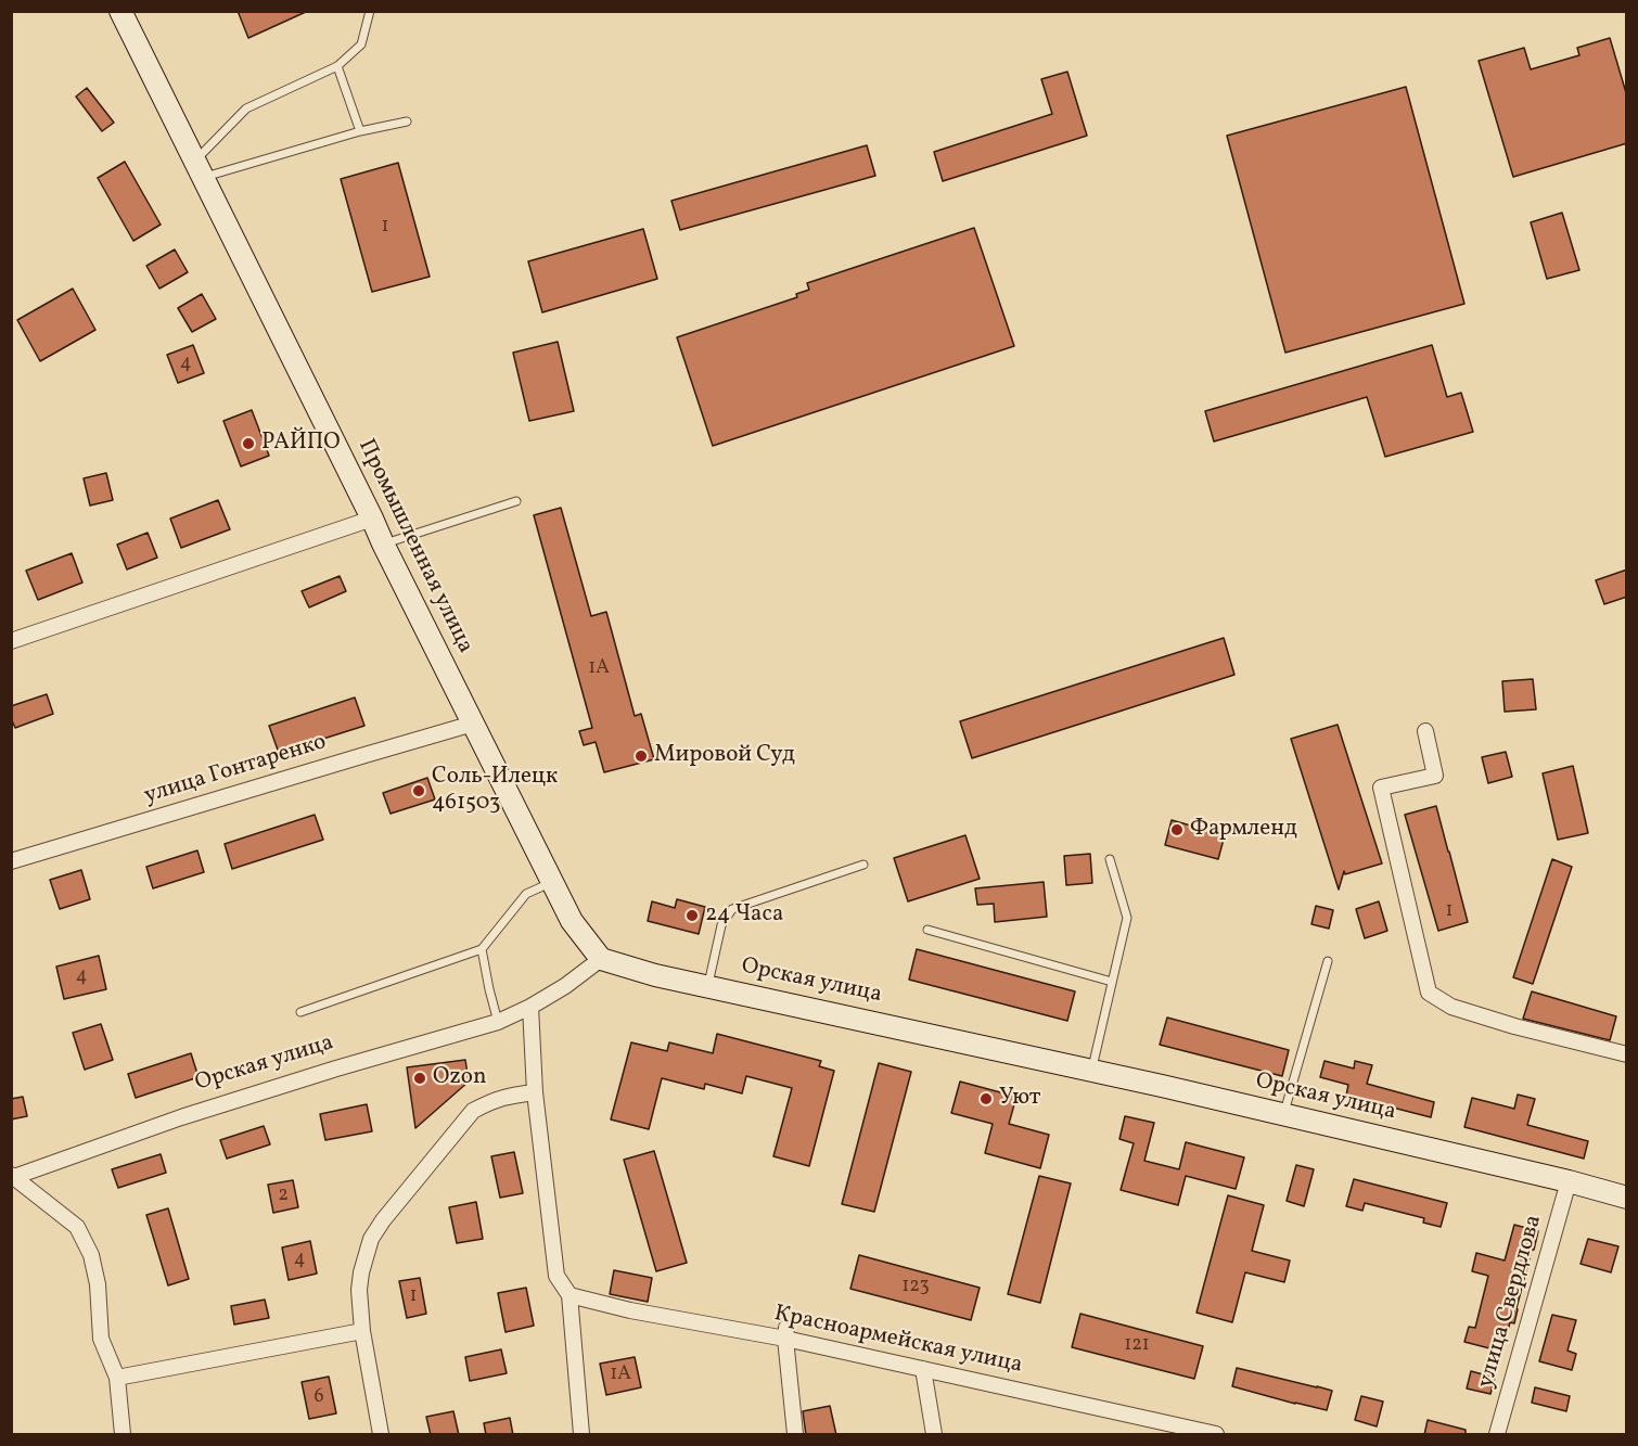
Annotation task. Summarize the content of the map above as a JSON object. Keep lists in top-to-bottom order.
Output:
{
  "streets": {
    "street": [
      "Промышленная улица",
      "улица Гонтаренко",
      "Орская улица",
      "улица Свердлова",
      "Красноармейская улица"
    ]
  },
  "crossings": [
    ["Промышленная улица", "улица Гонтаренко"],
    ["Промышленная улица", "Орская улица"],
    ["Орская улица", "улица Свердлова"]
  ],
  "places": [
    "РАЙПО",
    "Мировой Суд",
    "Соль-Илецк 461503",
    "Фармленд",
    "24 Часа",
    "Ozon",
    "Уют"
  ],
  "house_numbers": [
    "1",
    "4",
    "1А",
    "1",
    "4",
    "2",
    "4",
    "123",
    "1",
    "121",
    "1А",
    "6"
  ]
}
